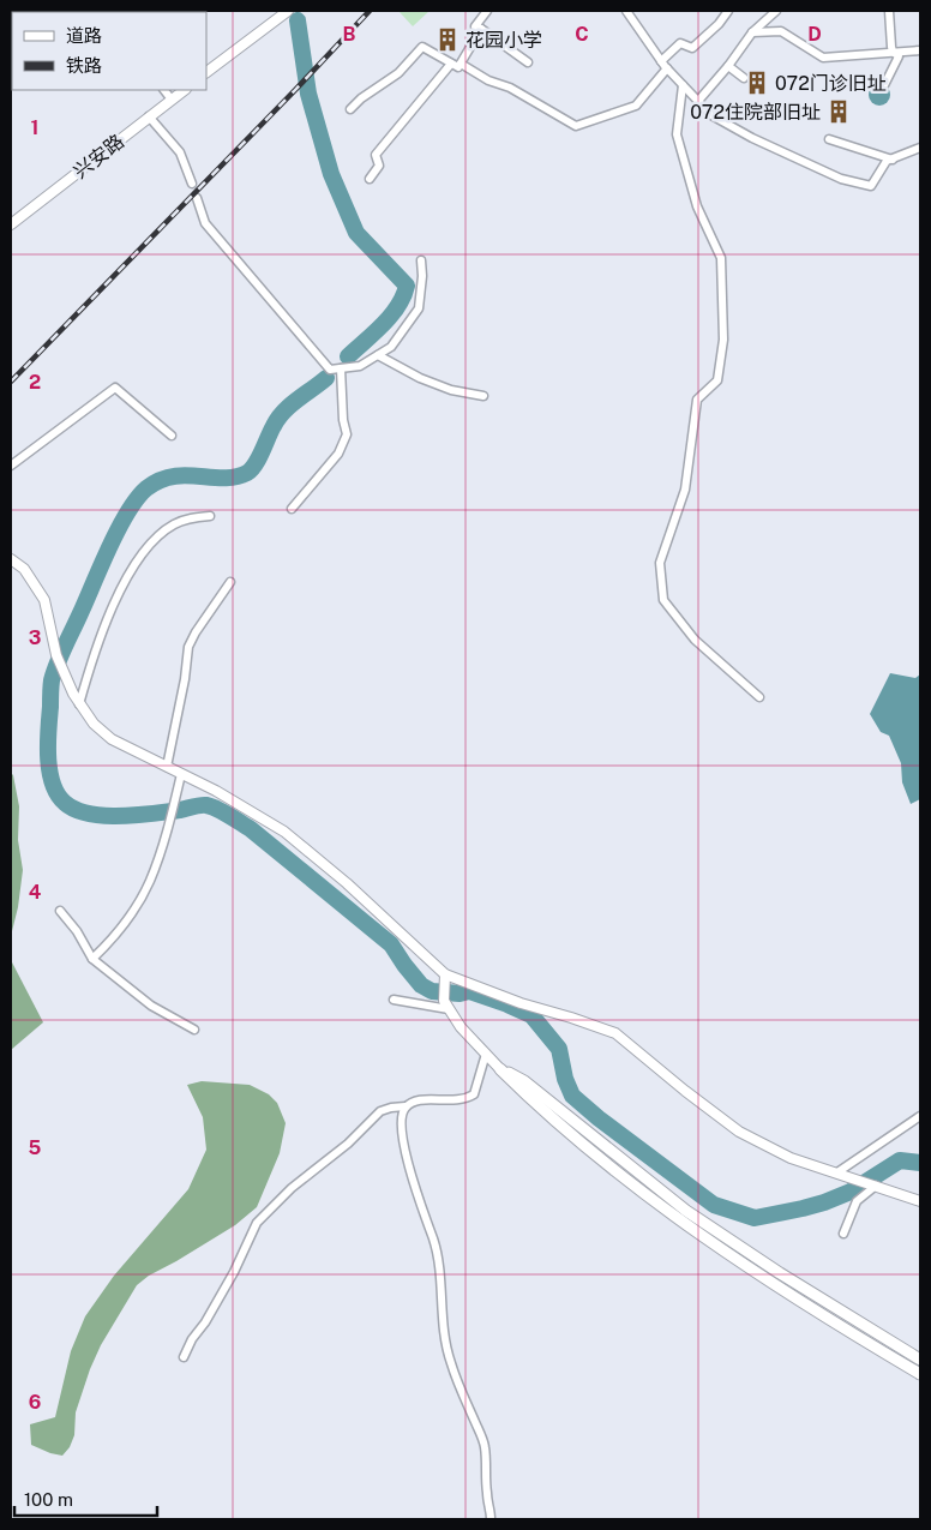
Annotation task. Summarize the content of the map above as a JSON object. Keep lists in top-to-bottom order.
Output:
{
  "streets": {
    "street": ["兴安路"]
  },
  "places": {
    "building": ["花园小学", "072门诊旧址", "072住院部旧址"]
  },
  "legend": ["道路", "铁路"],
  "scale_bar": "100 m",
  "grid": {
    "columns": ["B", "C", "D"],
    "rows": [
      "1",
      "2",
      "3",
      "4",
      "5",
      "6"
    ]
  }
}
